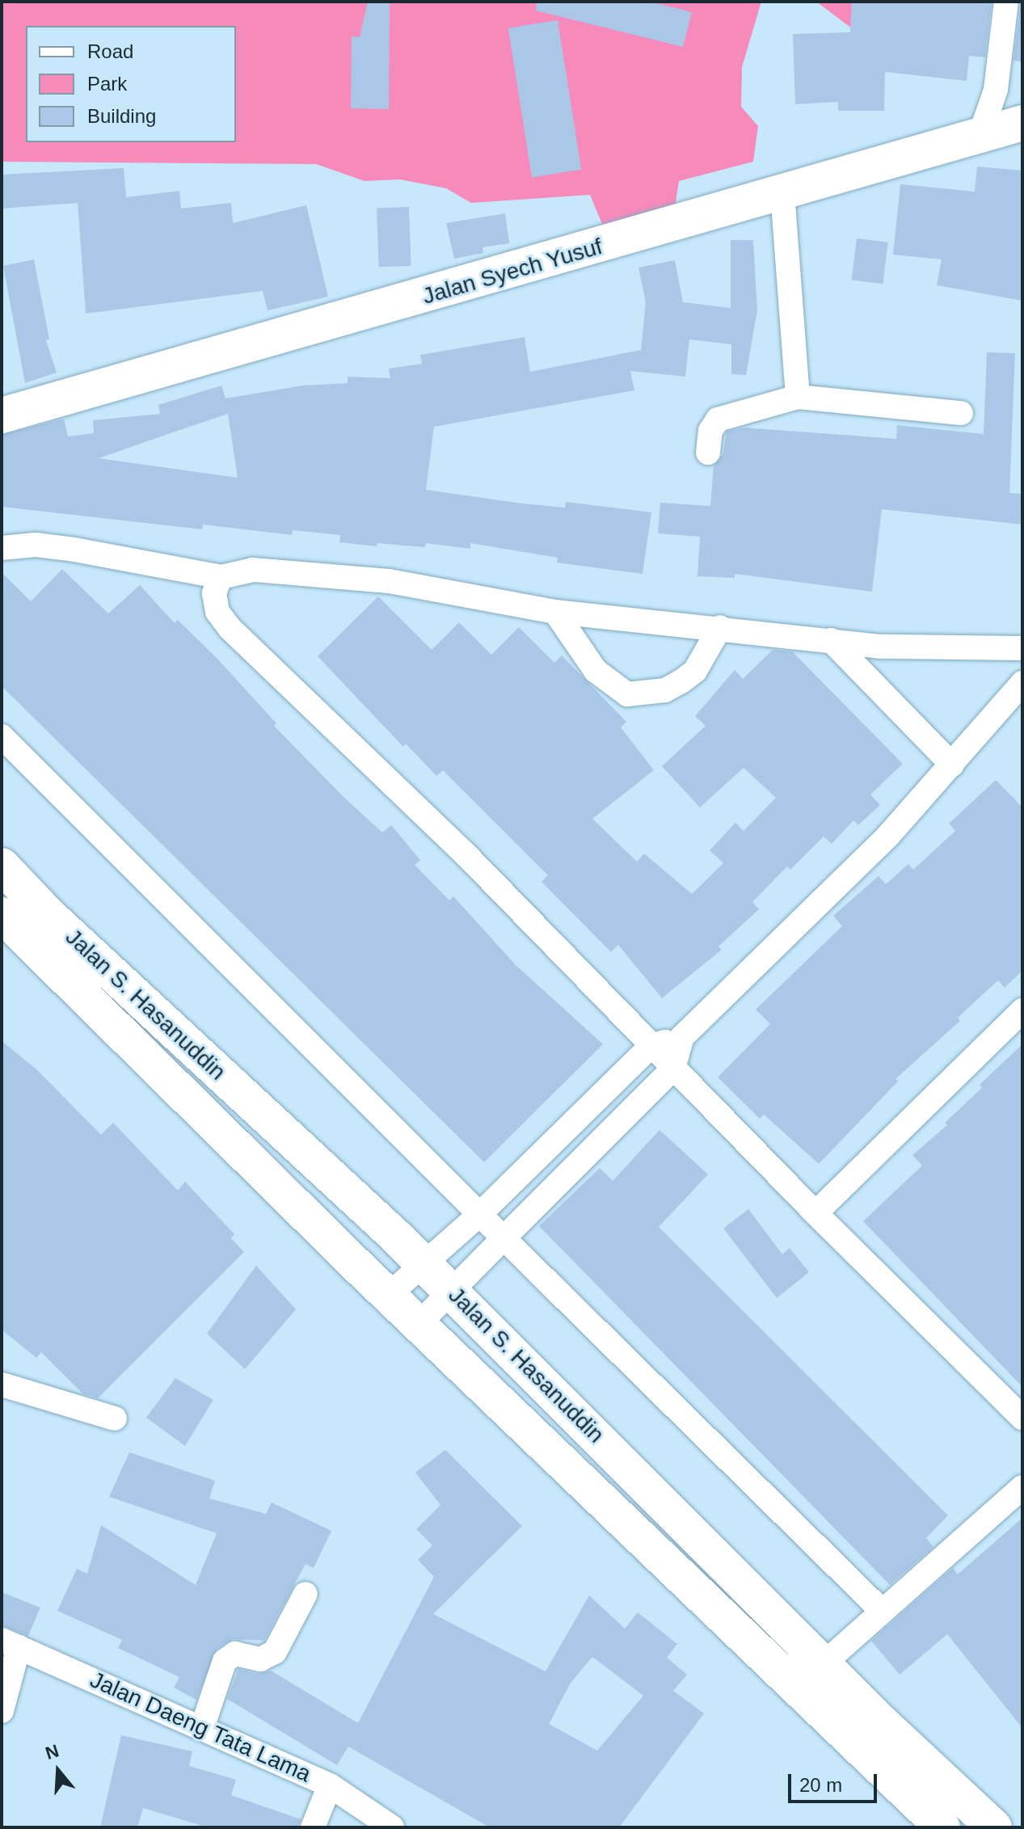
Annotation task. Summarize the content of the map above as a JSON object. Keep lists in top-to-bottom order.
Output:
{
  "streets": {
    "main road": ["Jalan Syech Yusuf", "Jalan S. Hasanuddin"],
    "street": ["Jalan Daeng Tata Lama"]
  },
  "legend": ["Road", "Park", "Building"],
  "scale_bar": "20 m",
  "north": "top"
}
